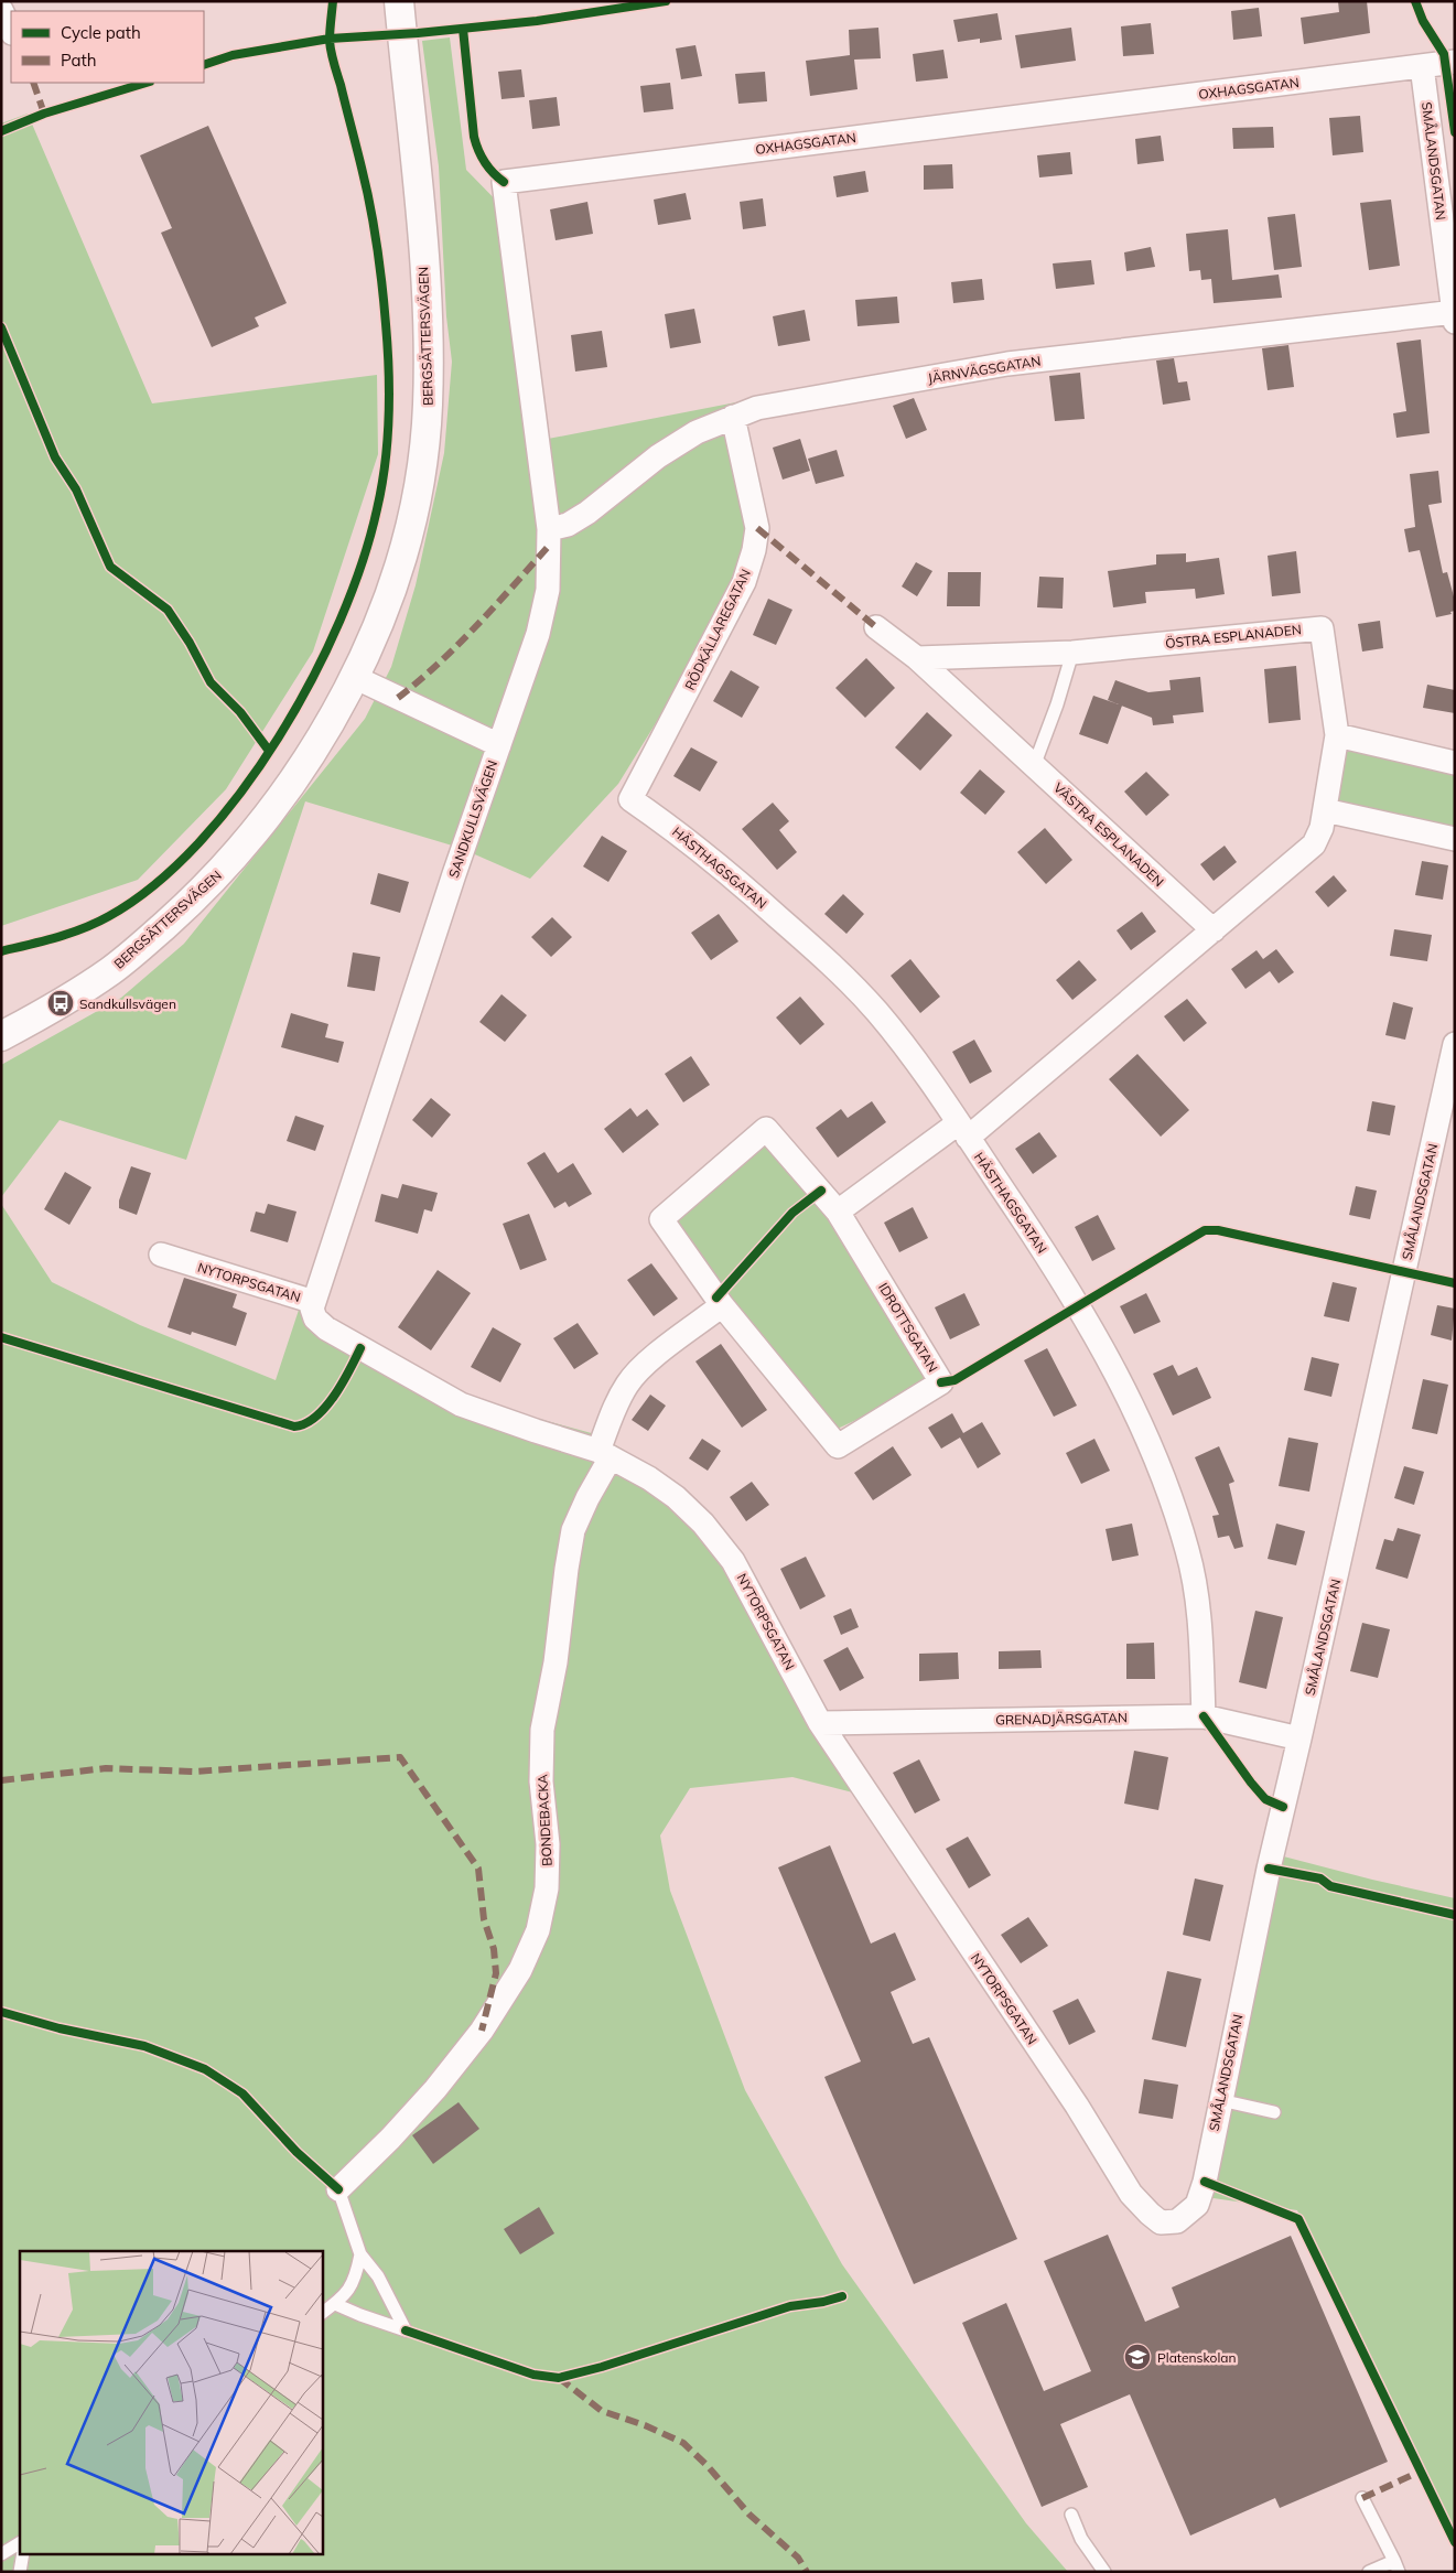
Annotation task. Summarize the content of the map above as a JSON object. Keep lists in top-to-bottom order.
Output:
{
  "streets": {
    "street": [
      "OXHAGSGATAN",
      "SMÅLANDSGATAN",
      "BERGSÄTTERSVÄGEN",
      "JÄRNVÄGSGATAN",
      "RÖDKÄLLAREGATAN",
      "ÖSTRA ESPLANADEN",
      "SANDKULLSVÄGEN",
      "VÄSTRA ESPLANADEN",
      "HÄSTHAGSGATAN",
      "NYTORPSGATAN",
      "IDROTTSGATAN",
      "GRENADJÄRSGATAN",
      "BONDEBACKA"
    ]
  },
  "crossings": [
    ["OXHAGSGATAN", "SMÅLANDSGATAN"],
    ["OXHAGSGATAN", "JÄRNVÄGSGATAN"],
    ["OXHAGSGATAN", "SANDKULLSVÄGEN"],
    ["SMÅLANDSGATAN", "JÄRNVÄGSGATAN"],
    ["SMÅLANDSGATAN", "NYTORPSGATAN"],
    ["SMÅLANDSGATAN", "GRENADJÄRSGATAN"],
    ["BERGSÄTTERSVÄGEN", "SANDKULLSVÄGEN"],
    ["JÄRNVÄGSGATAN", "RÖDKÄLLAREGATAN"],
    ["JÄRNVÄGSGATAN", "SANDKULLSVÄGEN"],
    ["RÖDKÄLLAREGATAN", "HÄSTHAGSGATAN"],
    ["ÖSTRA ESPLANADEN", "VÄSTRA ESPLANADEN"],
    ["SANDKULLSVÄGEN", "NYTORPSGATAN"],
    ["HÄSTHAGSGATAN", "GRENADJÄRSGATAN"],
    ["NYTORPSGATAN", "GRENADJÄRSGATAN"],
    ["NYTORPSGATAN", "BONDEBACKA"]
  ],
  "places": {
    "bus stop": ["Sandkullsvägen"],
    "school or university": ["Platenskolan"]
  },
  "legend": ["Cycle path", "Path"]
}
